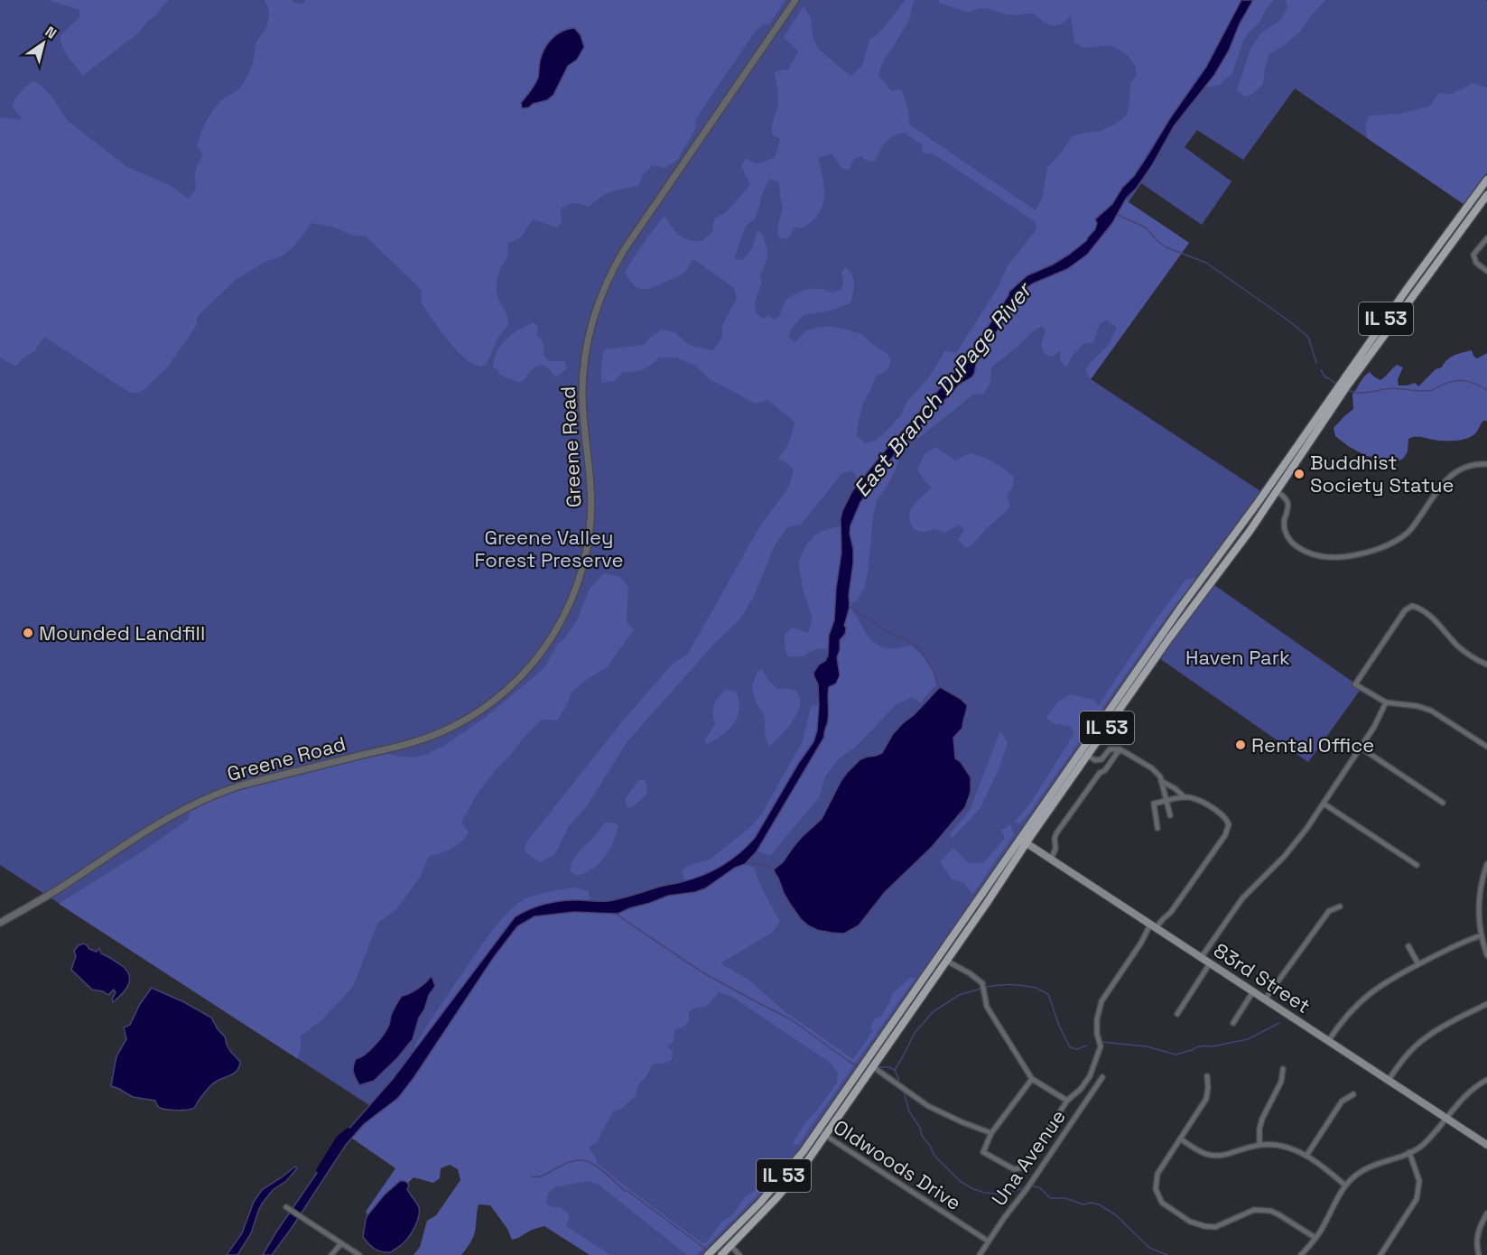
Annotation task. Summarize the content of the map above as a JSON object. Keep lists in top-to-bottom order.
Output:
{
  "streets": {
    "main road": ["IL 53", "83rd Street"],
    "street": ["Greene Road", "Una Avenue", "Oldwoods Drive"]
  },
  "crossings": [
    ["IL 53", "83rd Street"],
    ["IL 53", "Oldwoods Drive"],
    ["Una Avenue", "Oldwoods Drive"]
  ],
  "water": ["East Branch DuPage River"],
  "parks": ["Greene Valley Forest Preserve", "Haven Park"],
  "places": ["Buddhist Society Statue", "Mounded Landfill", "Rental Office"],
  "north": "top right"
}
